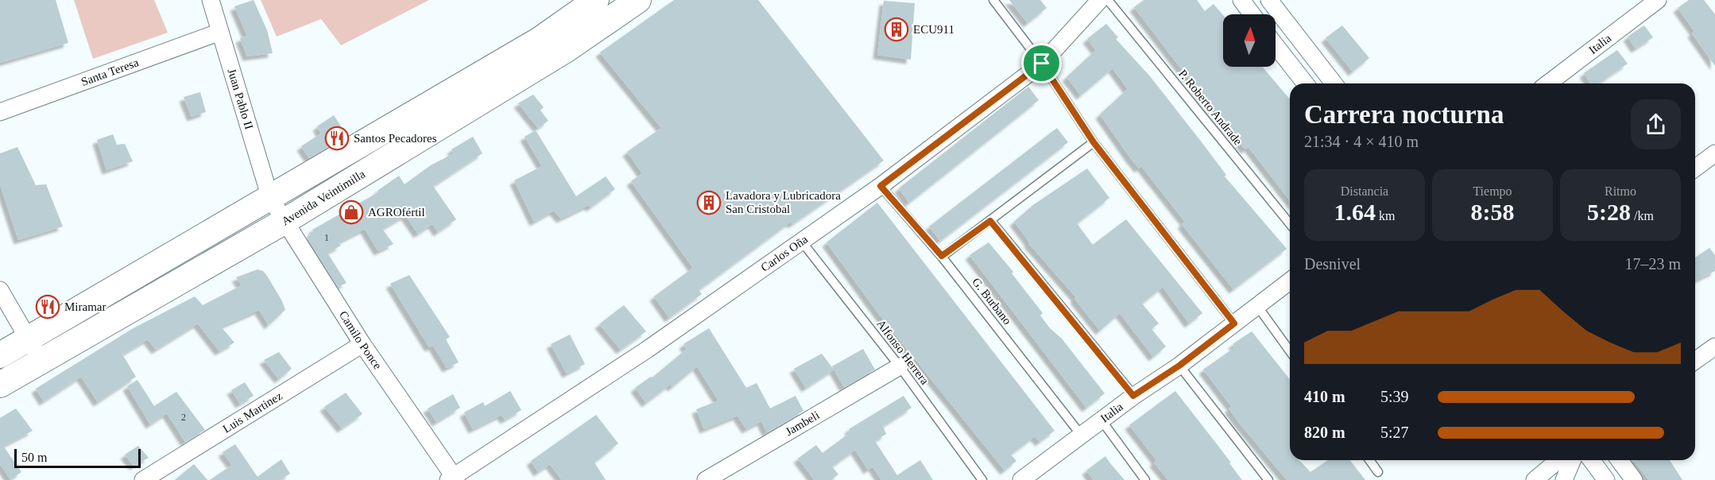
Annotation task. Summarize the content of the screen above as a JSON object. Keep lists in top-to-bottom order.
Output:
{
  "streets": {
    "main road": ["Avenida Veintimilla"],
    "street": [
      "Italia",
      "Santa Teresa",
      "Juan Pablo II",
      "Carlos Oña",
      "Camilo Ponce",
      "Luis Martinez",
      "Jambeli"
    ],
    "lane": ["P. Roberto Andrade", "G. Burbano", "Alfonso Herrera"]
  },
  "crossings": [
    ["Italia", "G. Burbano"],
    ["Santa Teresa", "Juan Pablo II"],
    ["Juan Pablo II", "Avenida Veintimilla"],
    ["Juan Pablo II", "Camilo Ponce"],
    ["Avenida Veintimilla", "Camilo Ponce"],
    ["Carlos Oña", "G. Burbano"],
    ["Carlos Oña", "Camilo Ponce"],
    ["Carlos Oña", "Alfonso Herrera"],
    ["Camilo Ponce", "Luis Martinez"],
    ["Alfonso Herrera", "Jambeli"]
  ],
  "places": {
    "building": ["ECU911", "Lavadora y Lubricadora San Cristobal"],
    "restaurant": ["Santos Pecadores", "Miramar"],
    "shop": ["AGROfértil"]
  },
  "house_numbers": ["1", "2"],
  "scale_bar": "50 m",
  "north": "top",
  "page": {
    "heading": ["Carrera nocturna", "21:34 · 4 × 410 m"],
    "stats": [
      ["Distancia", "1.64 km"],
      ["Tiempo", "8:58"],
      ["Ritmo", "5:28 /km"]
    ],
    "chart": ["Desnivel", "17–23 m"],
    "list": [
      {
        "name": "410 m",
        "note": "5:39"
      },
      {
        "name": "820 m",
        "note": "5:27"
      }
    ],
    "scale": "50 m"
  }
}
